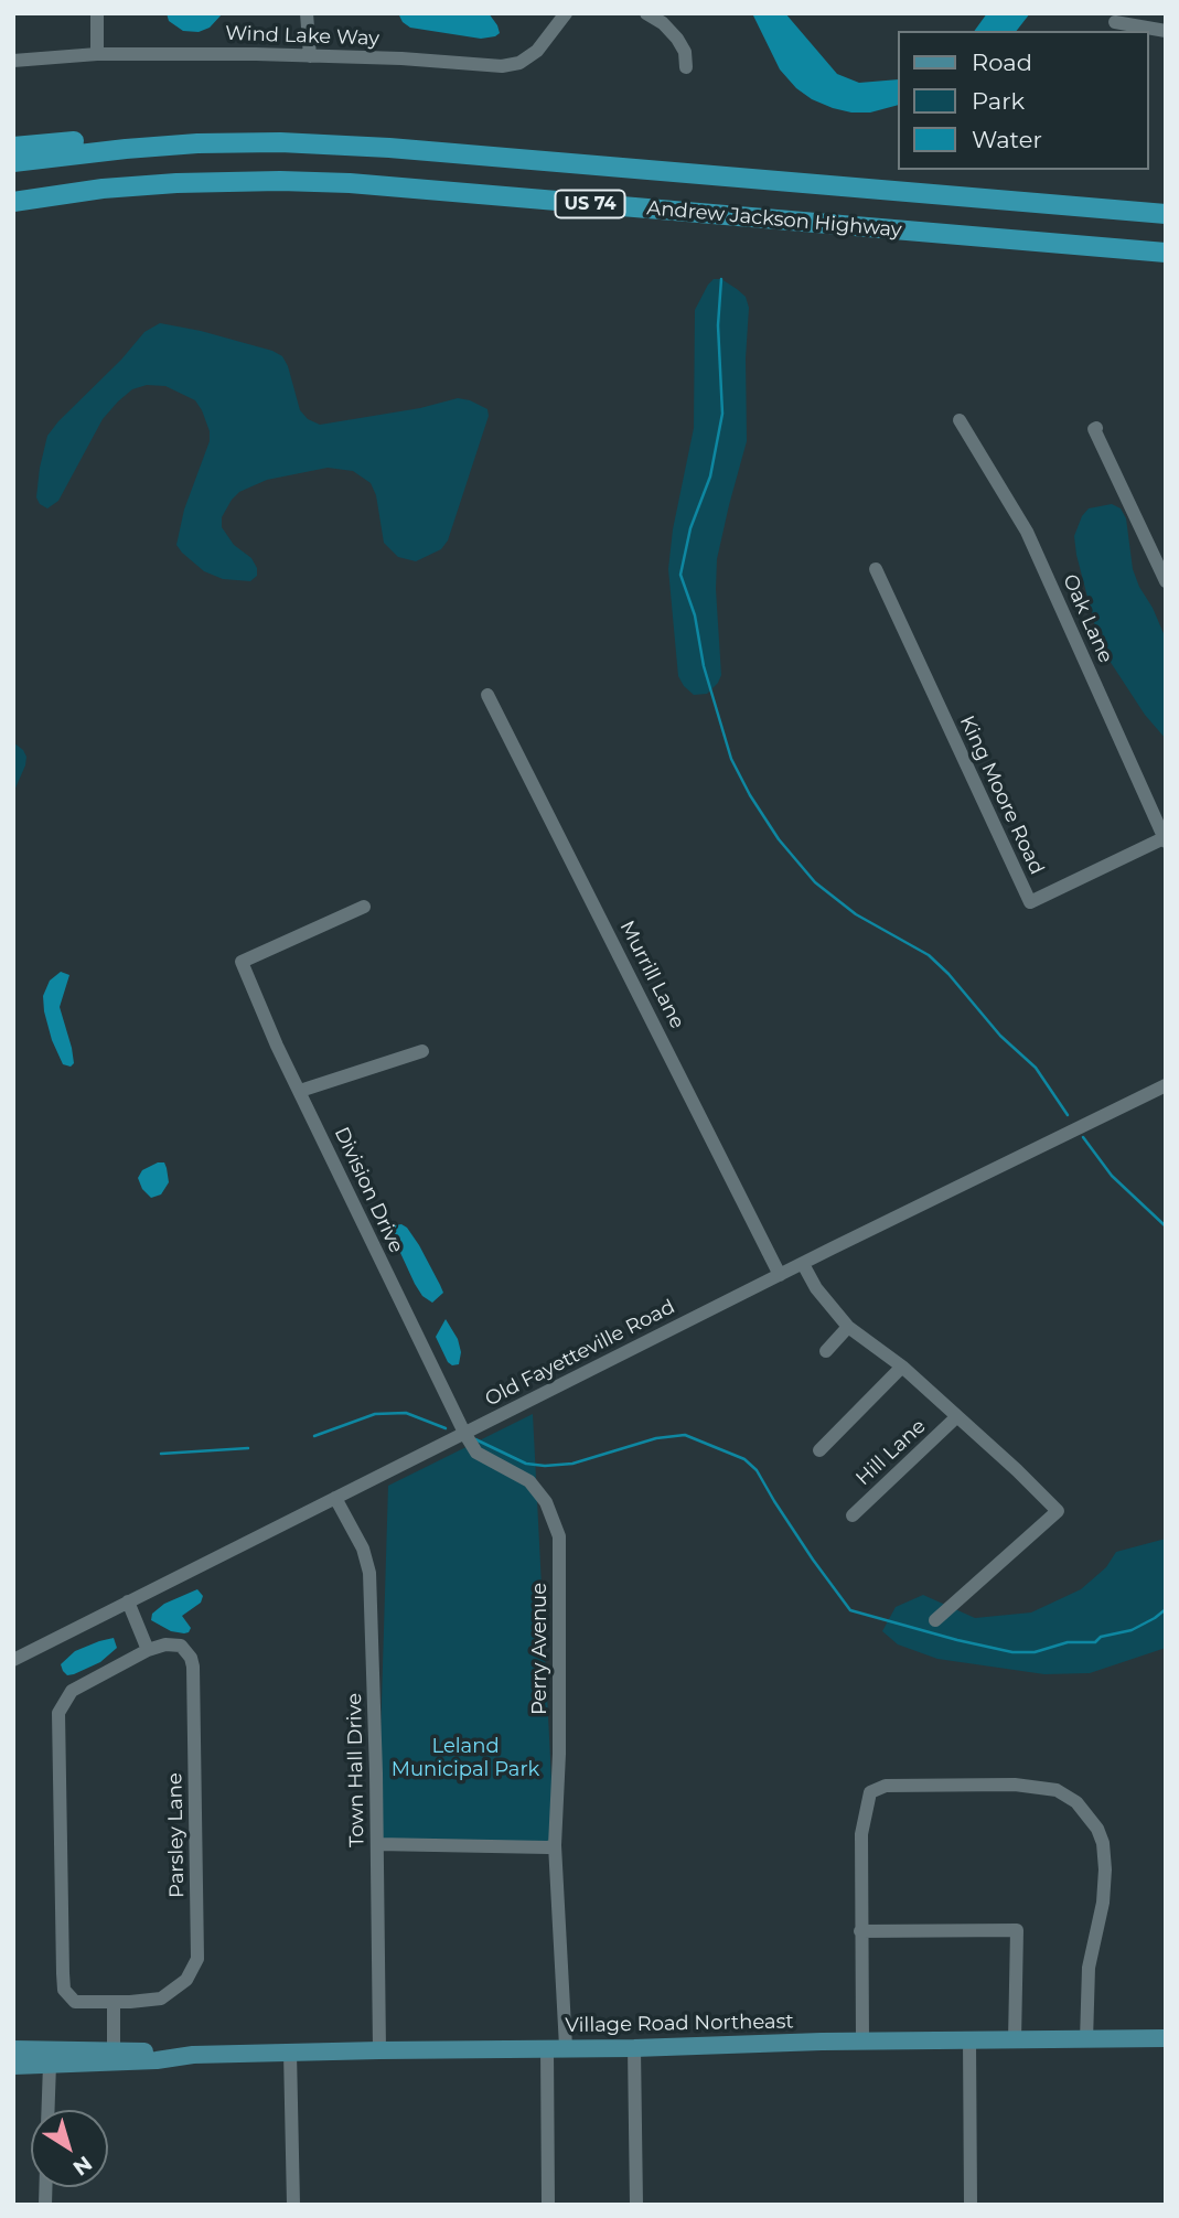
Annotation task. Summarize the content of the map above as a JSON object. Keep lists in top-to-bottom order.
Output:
{
  "streets": {
    "highway": ["US 74", "Andrew Jackson Highway"],
    "main road": ["Village Road Northeast"],
    "street": [
      "Wind Lake Way",
      "Oak Lane",
      "King Moore Road",
      "Murrill Lane",
      "Division Drive",
      "Old Fayetteville Road",
      "Hill Lane",
      "Perry Avenue",
      "Town Hall Drive",
      "Parsley Lane"
    ]
  },
  "crossings": [
    ["Oak Lane", "King Moore Road"],
    ["Murrill Lane", "Old Fayetteville Road"],
    ["Division Drive", "Old Fayetteville Road"],
    ["Division Drive", "Perry Avenue"],
    ["Old Fayetteville Road", "Perry Avenue"],
    ["Old Fayetteville Road", "Town Hall Drive"],
    ["Perry Avenue", "Village Road Northeast"],
    ["Town Hall Drive", "Village Road Northeast"]
  ],
  "parks": ["Leland Municipal Park"],
  "legend": ["Road", "Park", "Water"],
  "north": "bottom right"
}
